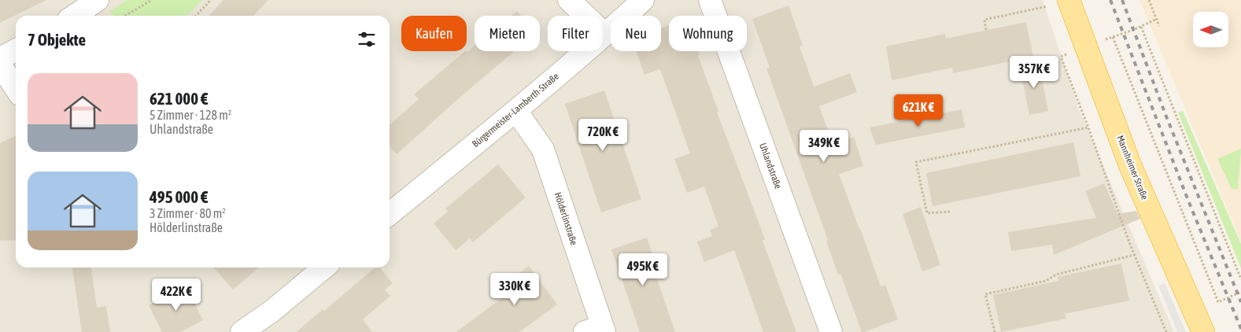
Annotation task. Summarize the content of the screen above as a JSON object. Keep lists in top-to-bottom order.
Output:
{
  "streets": {
    "main road": ["Mannheimer Straße"],
    "street": ["Bürgermeister-Lamberth-Straße", "Uhlandstraße", "Hölderlinstraße"]
  },
  "crossings": [
    ["Bürgermeister-Lamberth-Straße", "Hölderlinstraße"]
  ],
  "north": "left",
  "page": {
    "chip": [
      "Kaufen",
      "Mieten",
      "Filter",
      "Neu",
      "Wohnung"
    ],
    "heading": "7 Objekte",
    "price": [
      "357K €",
      "621K €",
      "720K €",
      "349K €",
      "495K €",
      "330K €",
      "422K €"
    ],
    "list": [
      {
        "name": "621 000 €",
        "note": "5 Zimmer · 128 m² · Uhlandstraße"
      },
      {
        "name": "495 000 €",
        "note": "3 Zimmer · 80 m² · Hölderlinstraße"
      }
    ]
  }
}
